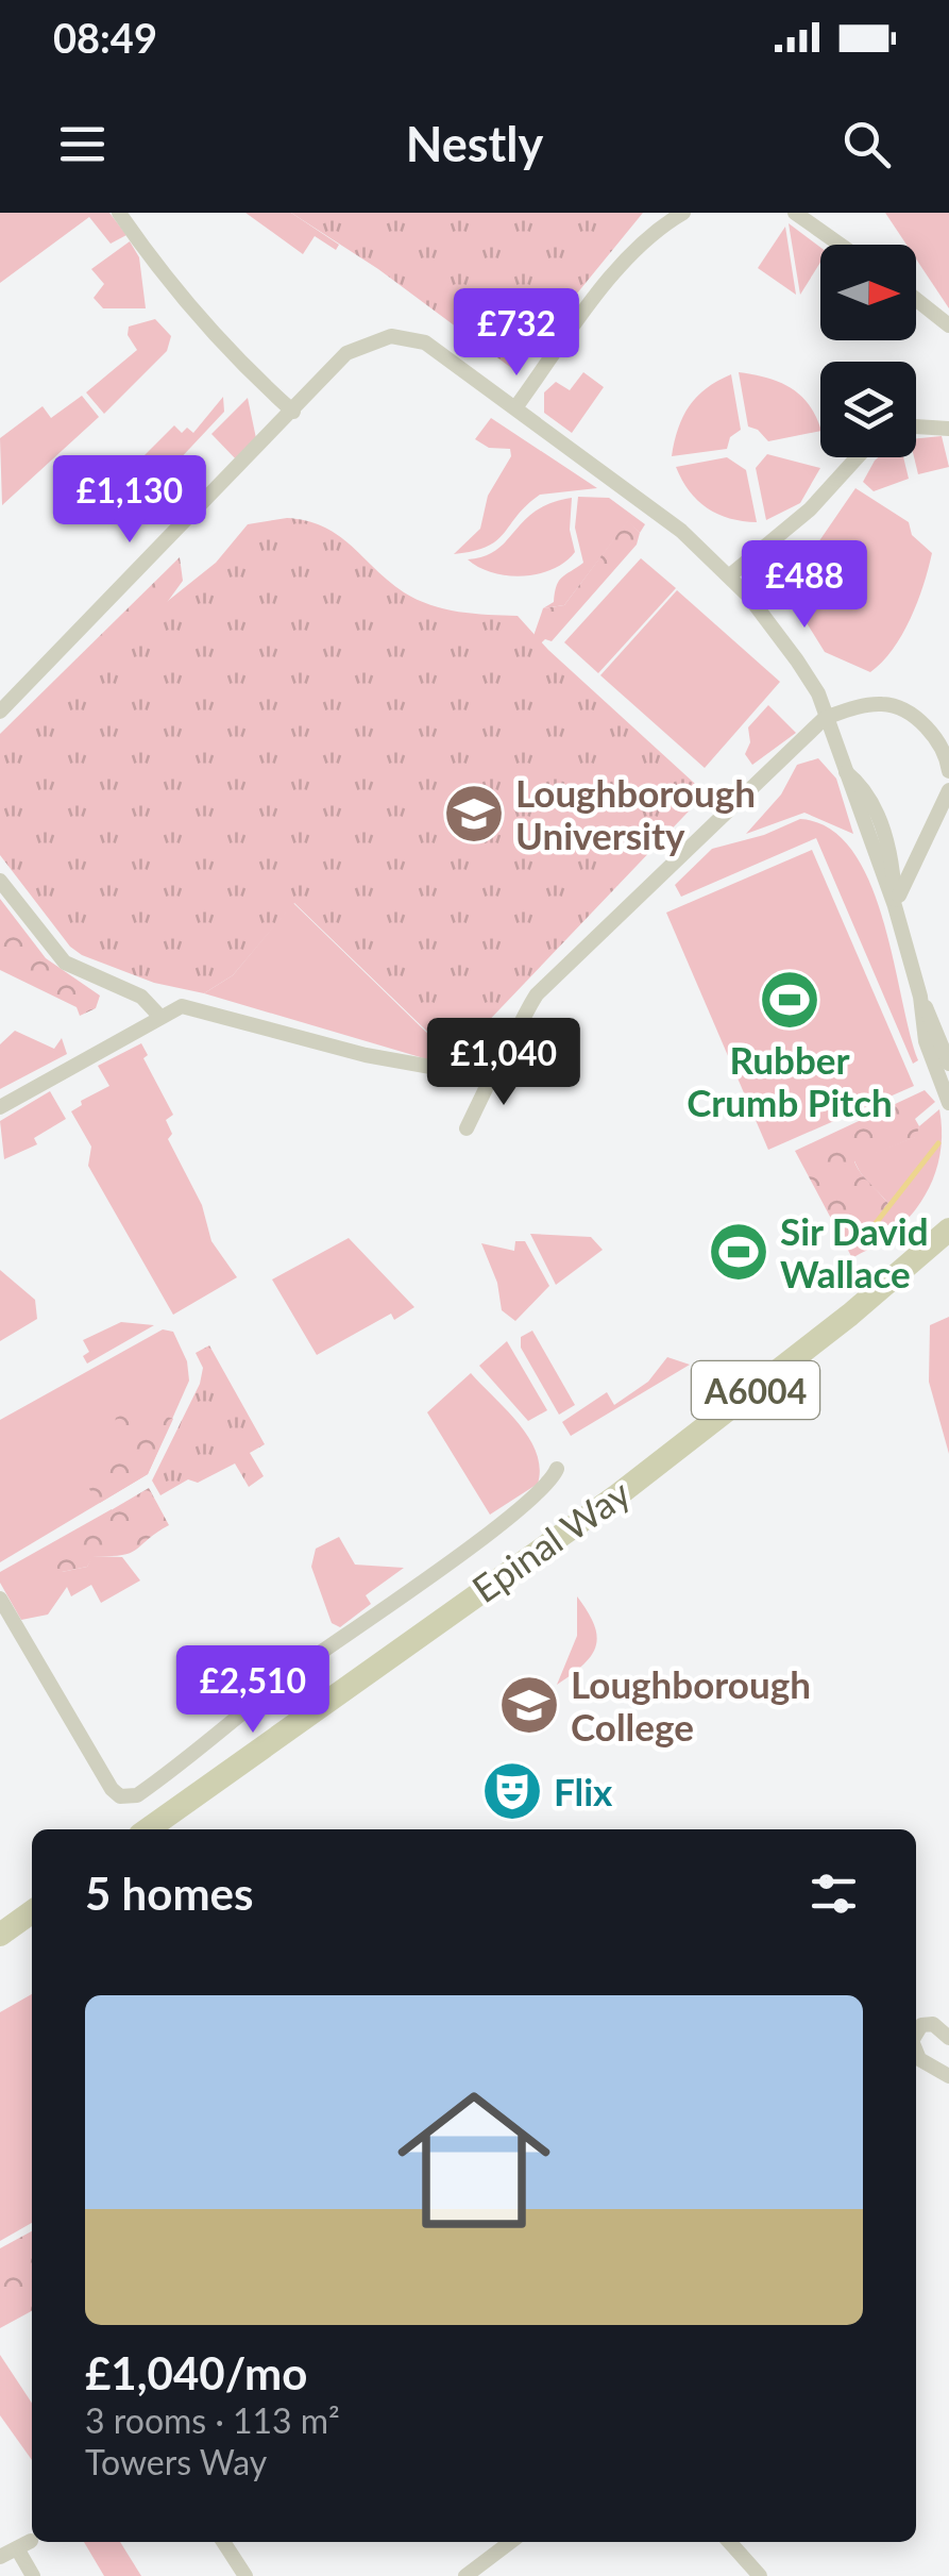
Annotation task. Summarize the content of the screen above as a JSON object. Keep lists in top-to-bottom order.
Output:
{
  "streets": {
    "main road": ["A6004", "Epinal Way"]
  },
  "places": {
    "school or university": ["Loughborough University", "Loughborough College"],
    "sports": ["Rubber Crumb Pitch", "Sir David Wallace"],
    "theatre": ["Flix"]
  },
  "north": "right",
  "page": {
    "status": "08:49",
    "header": "Nestly",
    "price": [
      "£732",
      "£1,130",
      "£488",
      "£1,040",
      "£2,510"
    ],
    "heading": "5 homes",
    "list": [
      {
        "name": "£1,040/mo",
        "note": "3 rooms · 113 m² · Towers Way"
      }
    ]
  }
}
